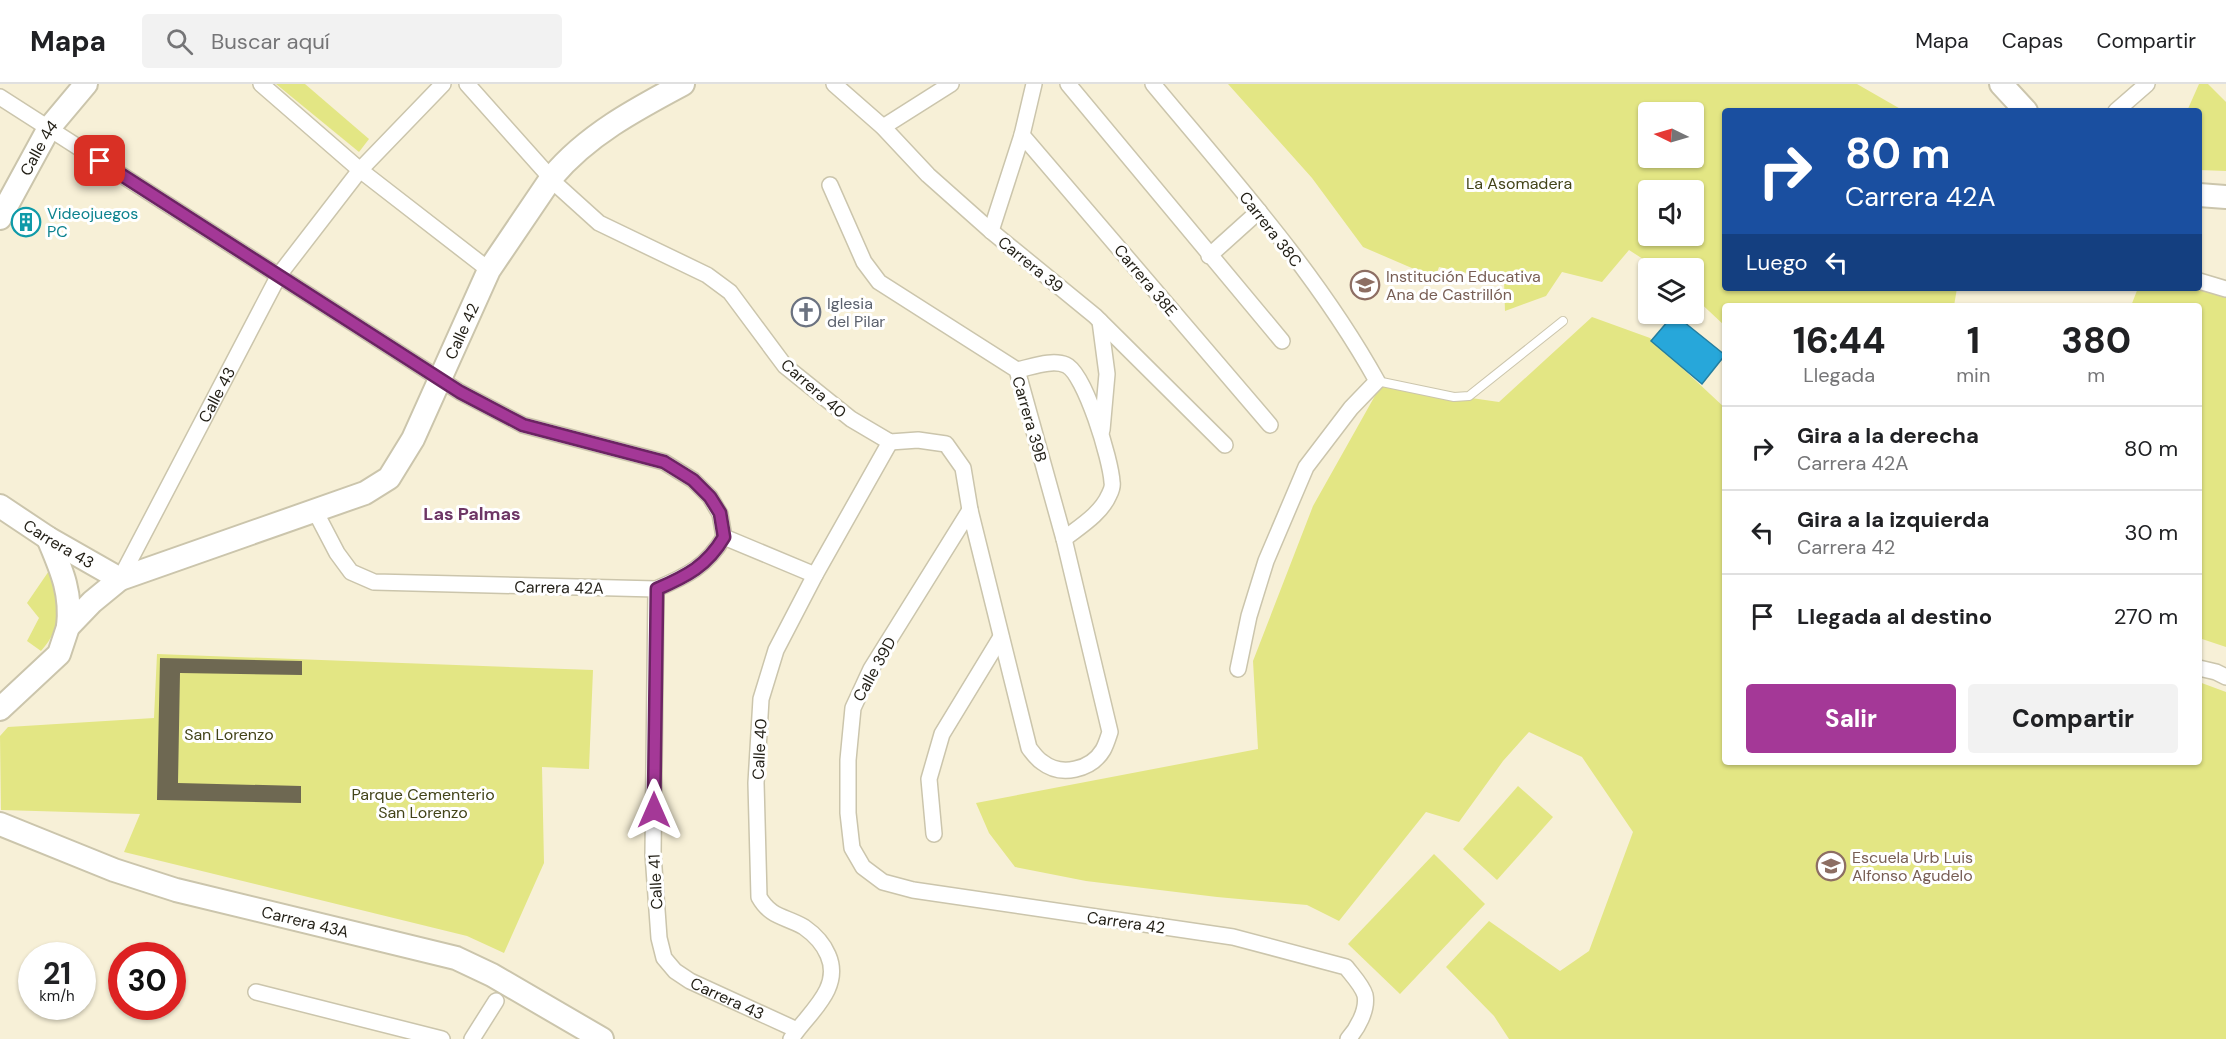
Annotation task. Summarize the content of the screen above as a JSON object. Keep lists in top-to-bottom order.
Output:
{
  "streets": {
    "street": [
      "Calle 44",
      "Carrera 38C",
      "Carrera 39",
      "Carrera 38E",
      "Calle 42",
      "Carrera 40",
      "Calle 43",
      "Carrera 39B",
      "Carrera 43",
      "Carrera 42A",
      "Calle 39D",
      "Calle 40",
      "Calle 41",
      "Carrera 43A",
      "Carrera 42"
    ]
  },
  "crossings": [
    ["Calle 42", "Carrera 40"],
    ["Calle 42", "Calle 43"],
    ["Calle 42", "Carrera 43"],
    ["Calle 42", "Carrera 42A"],
    ["Carrera 40", "Calle 40"],
    ["Calle 43", "Carrera 43"],
    ["Carrera 43", "Calle 40"],
    ["Carrera 43", "Calle 41"],
    ["Carrera 42A", "Calle 41"],
    ["Calle 39D", "Carrera 42"]
  ],
  "districts": ["Las Palmas"],
  "parks": ["La Asomadera", "San Lorenzo", "Parque Cementerio San Lorenzo"],
  "places": {
    "building": ["Videojuegos PC"],
    "school or university": ["Institución Educativa Ana de Castrillón", "Escuela Urb Luis Alfonso Agudelo"],
    "church": ["Iglesia del Pilar"]
  },
  "north": "left",
  "page": {
    "header": "Mapa",
    "search": "Buscar aquí",
    "nav": ["Mapa", "Capas", "Compartir"],
    "turn": ["80 m", "Carrera 42A"],
    "then": "Luego",
    "eta": [
      "16:44",
      "Llegada",
      "1",
      "min",
      "380",
      "m"
    ],
    "list": [
      {
        "name": "Gira a la derecha",
        "note": "Carrera 42A",
        "value": "80 m"
      },
      {
        "name": "Gira a la izquierda",
        "note": "Carrera 42",
        "value": "30 m"
      },
      {
        "name": "Llegada al destino",
        "value": "270 m"
      }
    ],
    "buttons": ["Salir", "Compartir"],
    "speed": "21 km/h",
    "limit": "30"
  }
}
